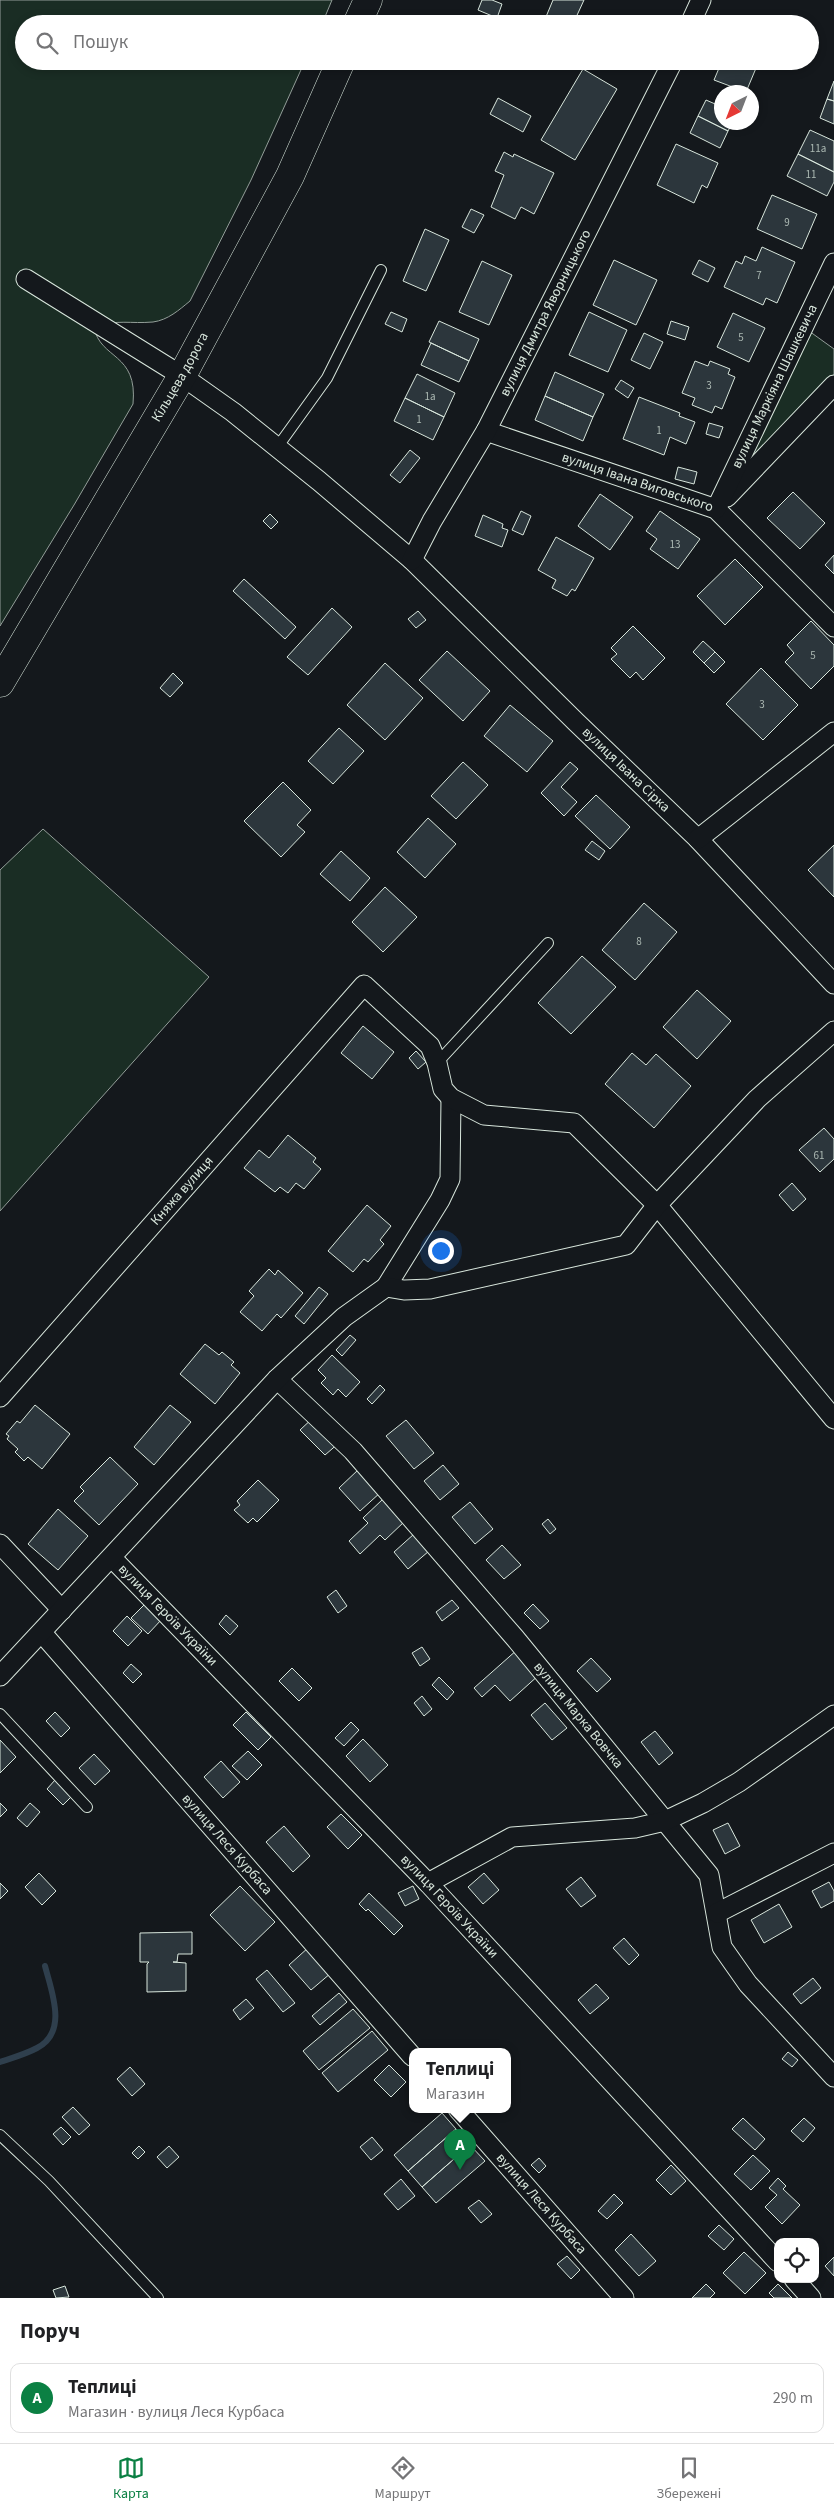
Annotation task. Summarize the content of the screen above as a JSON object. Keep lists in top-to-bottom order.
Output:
{
  "streets": {
    "highway": ["Кільцева дорога"],
    "street": [
      "вулиця Дмитра Яворницького",
      "вулиця Маркіяна Шашкевича",
      "вулиця Івана Виговського",
      "вулиця Івана Сірка",
      "Княжа вулиця",
      "вулиця Героїв України",
      "вулиця Марка Вовчка",
      "вулиця Леся Курбаса"
    ]
  },
  "crossings": [
    ["вулиця Дмитра Яворницького", "вулиця Івана Виговського"],
    ["вулиця Дмитра Яворницького", "вулиця Івана Сірка"],
    ["Кільцева дорога", "вулиця Івана Сірка"],
    ["вулиця Маркіяна Шашкевича", "вулиця Івана Виговського"]
  ],
  "house_numbers": [
    "11а",
    "11",
    "9",
    "7",
    "5",
    "3",
    "1а",
    "1",
    "1",
    "13",
    "5",
    "3",
    "8",
    "61"
  ],
  "north": "bottom left",
  "page": {
    "search": "Пошук",
    "popup": ["Теплиці", "Магазин"],
    "pins": "A",
    "heading": "Поруч",
    "list": [
      {
        "mark": "A",
        "name": "Теплиці",
        "note": "Магазин · вулиця Леся Курбаса",
        "value": "290 m"
      }
    ],
    "nav": ["Карта", "Маршрут", "Збережені"]
  }
}
